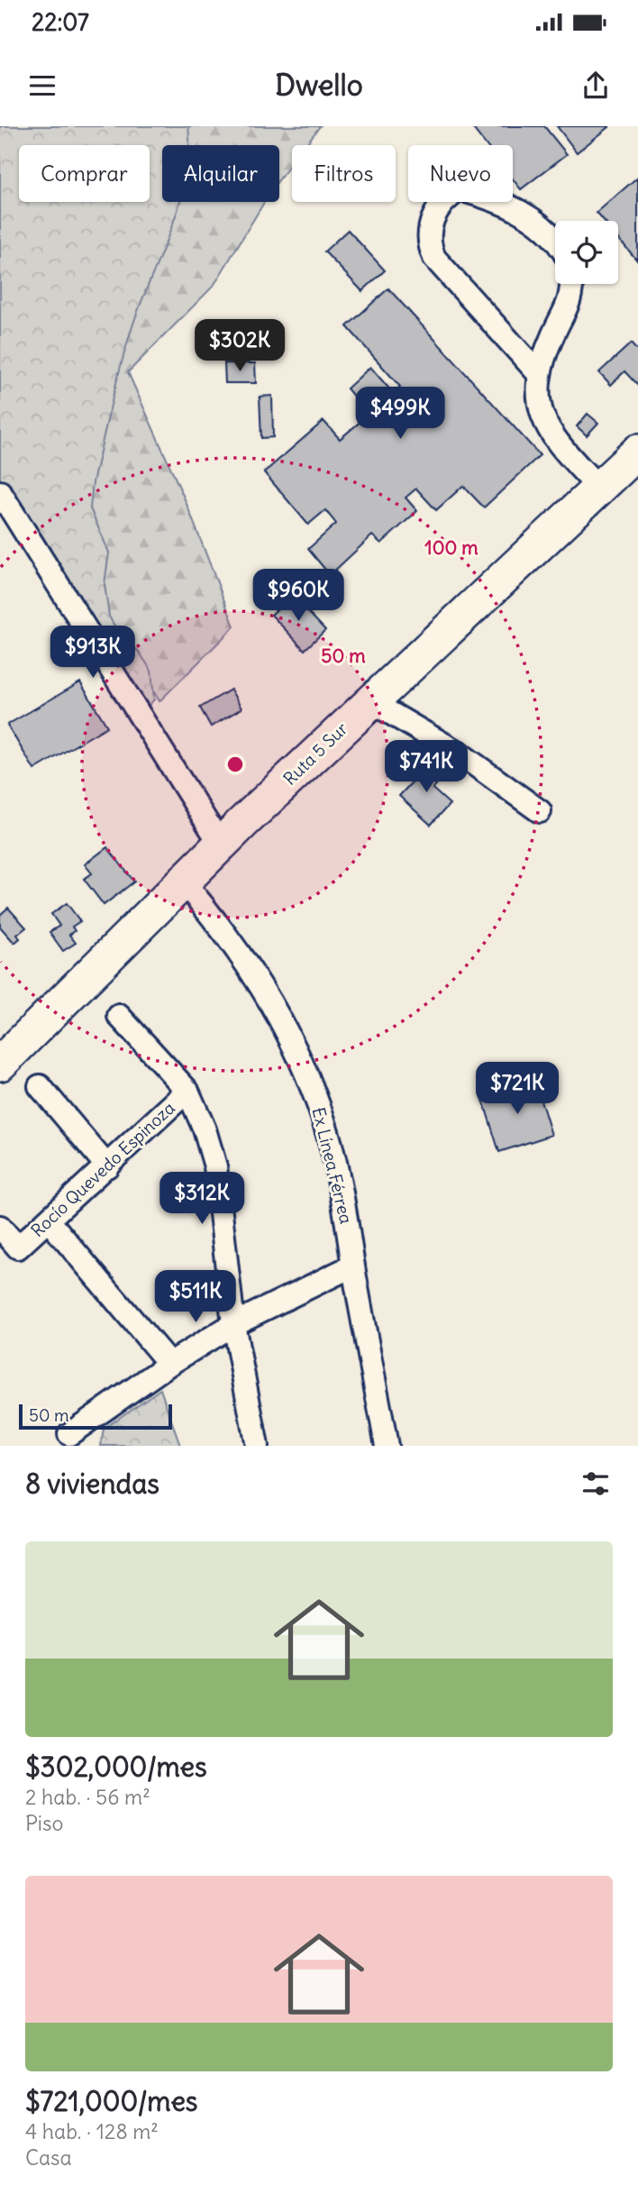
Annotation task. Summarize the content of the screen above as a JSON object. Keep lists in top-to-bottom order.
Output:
{
  "streets": {
    "highway": ["Ruta 5 Sur"],
    "street": ["Ex Línea Férrea", "Rocío Quevedo Espinoza"]
  },
  "crossings": [
    ["Ruta 5 Sur", "Ex Línea Férrea"]
  ],
  "scale_bar": "50 m",
  "page": {
    "status": "22:07",
    "header": "Dwello",
    "chip": [
      "Comprar",
      "Alquilar",
      "Filtros",
      "Nuevo"
    ],
    "price": [
      "$302K",
      "$499K",
      "$960K",
      "$913K",
      "$741K",
      "$721K",
      "$312K",
      "$511K"
    ],
    "scale": "50 m",
    "heading": "8 viviendas",
    "list": [
      {
        "name": "$302,000/mes",
        "note": "2 hab. · 56 m² · Piso"
      },
      {
        "name": "$721,000/mes",
        "note": "4 hab. · 128 m² · Casa"
      }
    ]
  },
  "rings": ["100 m", "50 m"]
}
